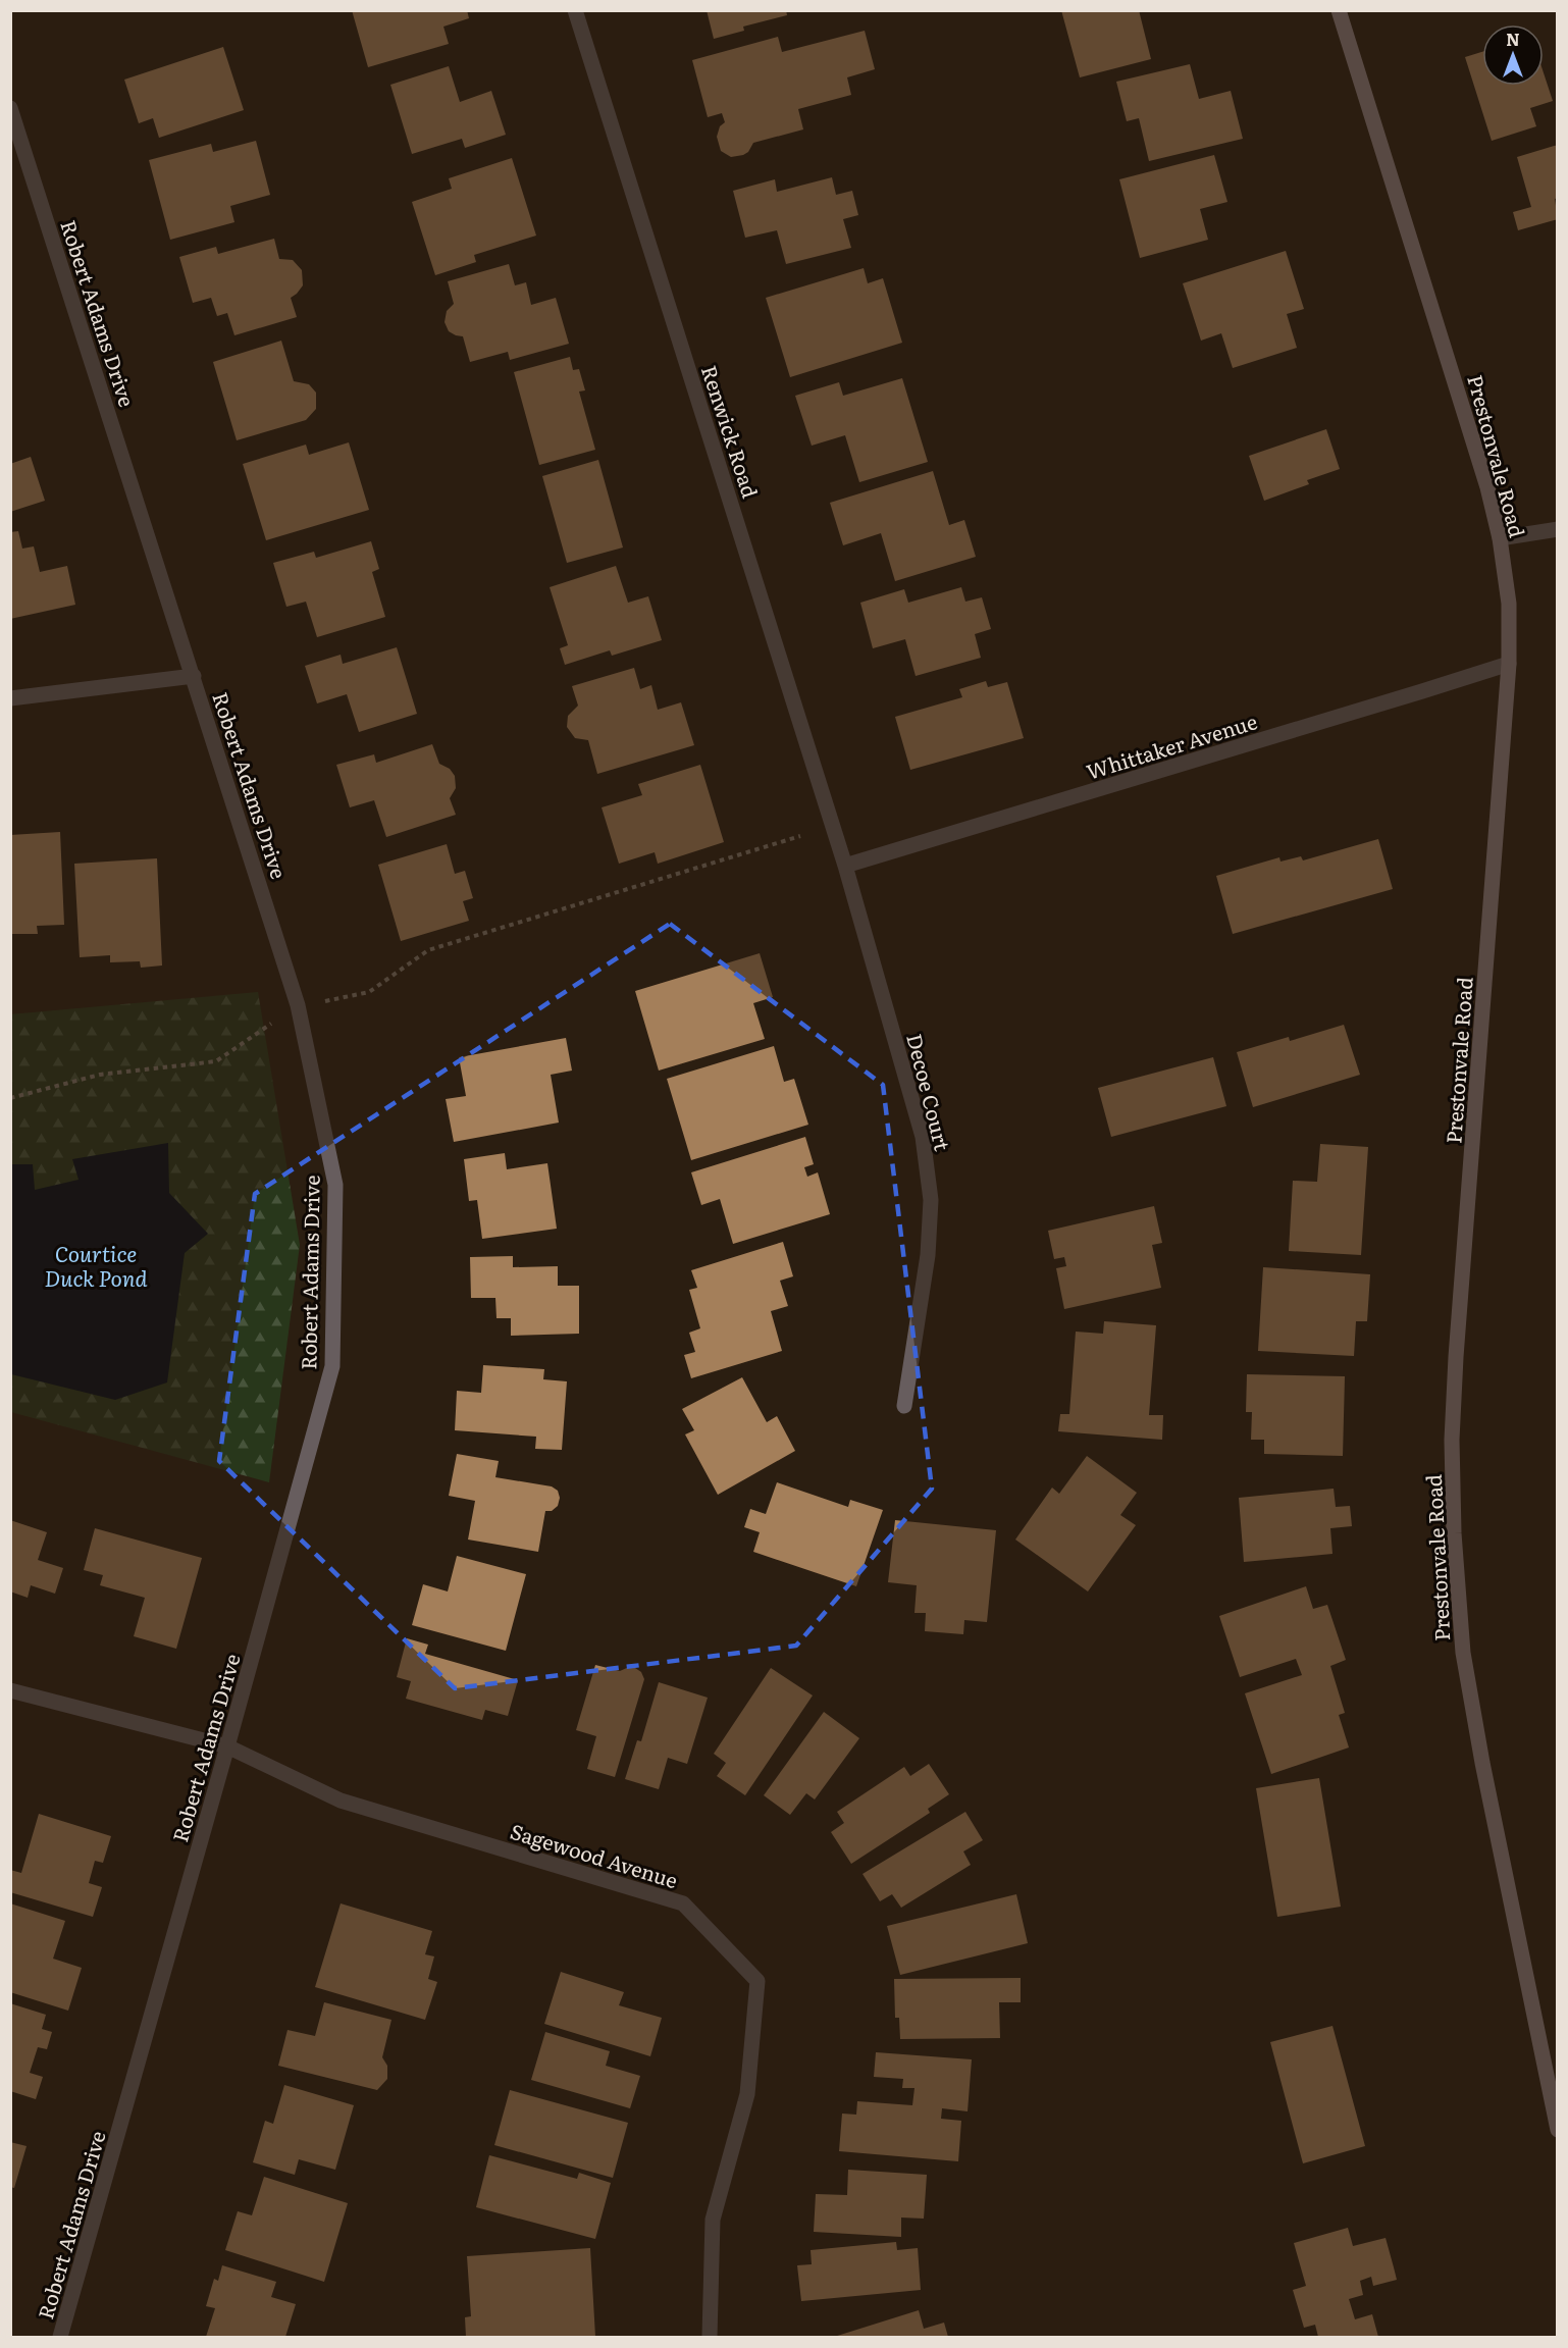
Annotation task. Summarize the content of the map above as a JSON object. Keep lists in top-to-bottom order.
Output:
{
  "streets": {
    "street": [
      "Robert Adams Drive",
      "Renwick Road",
      "Prestonvale Road",
      "Whittaker Avenue",
      "Decoe Court",
      "Sagewood Avenue"
    ]
  },
  "crossings": [
    ["Robert Adams Drive", "Sagewood Avenue"],
    ["Renwick Road", "Whittaker Avenue"],
    ["Renwick Road", "Decoe Court"],
    ["Prestonvale Road", "Whittaker Avenue"],
    ["Whittaker Avenue", "Decoe Court"]
  ],
  "water": ["Courtice Duck Pond"],
  "north": "top"
}
